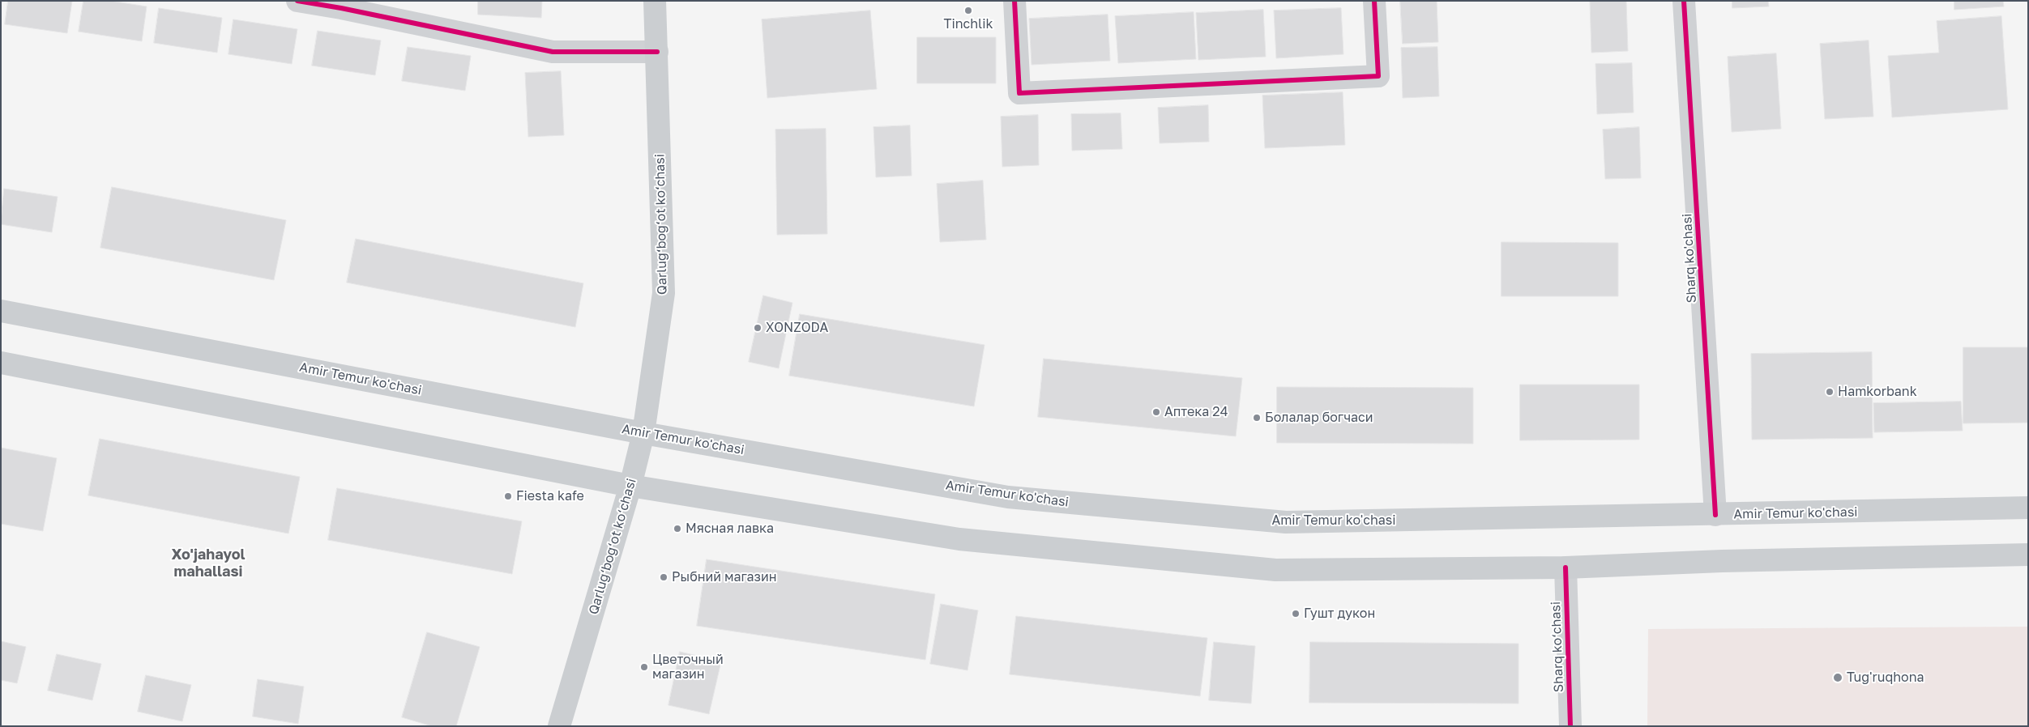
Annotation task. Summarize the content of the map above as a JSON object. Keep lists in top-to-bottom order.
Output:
{
  "streets": {
    "main road": ["Qarlug‘bog‘ot ko‘chasi", "Amir Temur ko'chasi"],
    "street": ["Sharq ko'chasi", "Sharq ko‘chasi"]
  },
  "crossings": [
    ["Qarlug‘bog‘ot ko‘chasi", "Amir Temur ko'chasi"],
    ["Sharq ko'chasi", "Amir Temur ko'chasi"]
  ],
  "districts": ["Xo'jahayol mahallasi"],
  "places": [
    "Tinchlik",
    "XONZODA",
    "Hamkorbank",
    "Аптека 24",
    "Болалар богчаси",
    "Fiesta kafe",
    "Мясная лавка",
    "Рыбний магазин",
    "Гушт дукон",
    "Цветочный магазин",
    "Tug'ruqhona"
  ]
}
